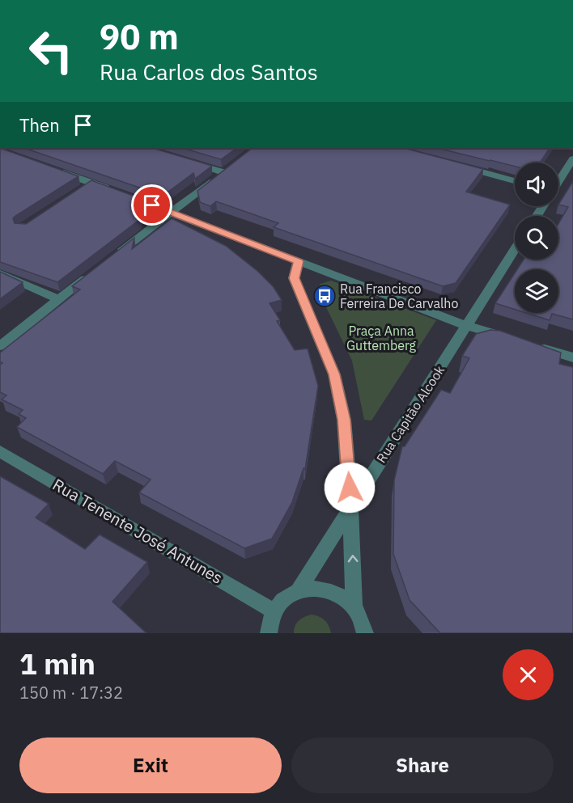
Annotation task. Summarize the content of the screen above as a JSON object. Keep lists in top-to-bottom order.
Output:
{
  "streets": {
    "street": ["Rua Capitão Alcook", "Rua Tenente José Antunes"]
  },
  "parks": ["Praça Anna Guttemberg"],
  "places": {
    "bus stop": ["Rua Francisco Ferreira De Carvalho"]
  },
  "page": {
    "turn": ["90 m", "Rua Carlos dos Santos"],
    "then": "Then",
    "heading": ["1 min", "150 m · 17:32"],
    "buttons": ["Exit", "Share"]
  }
}
